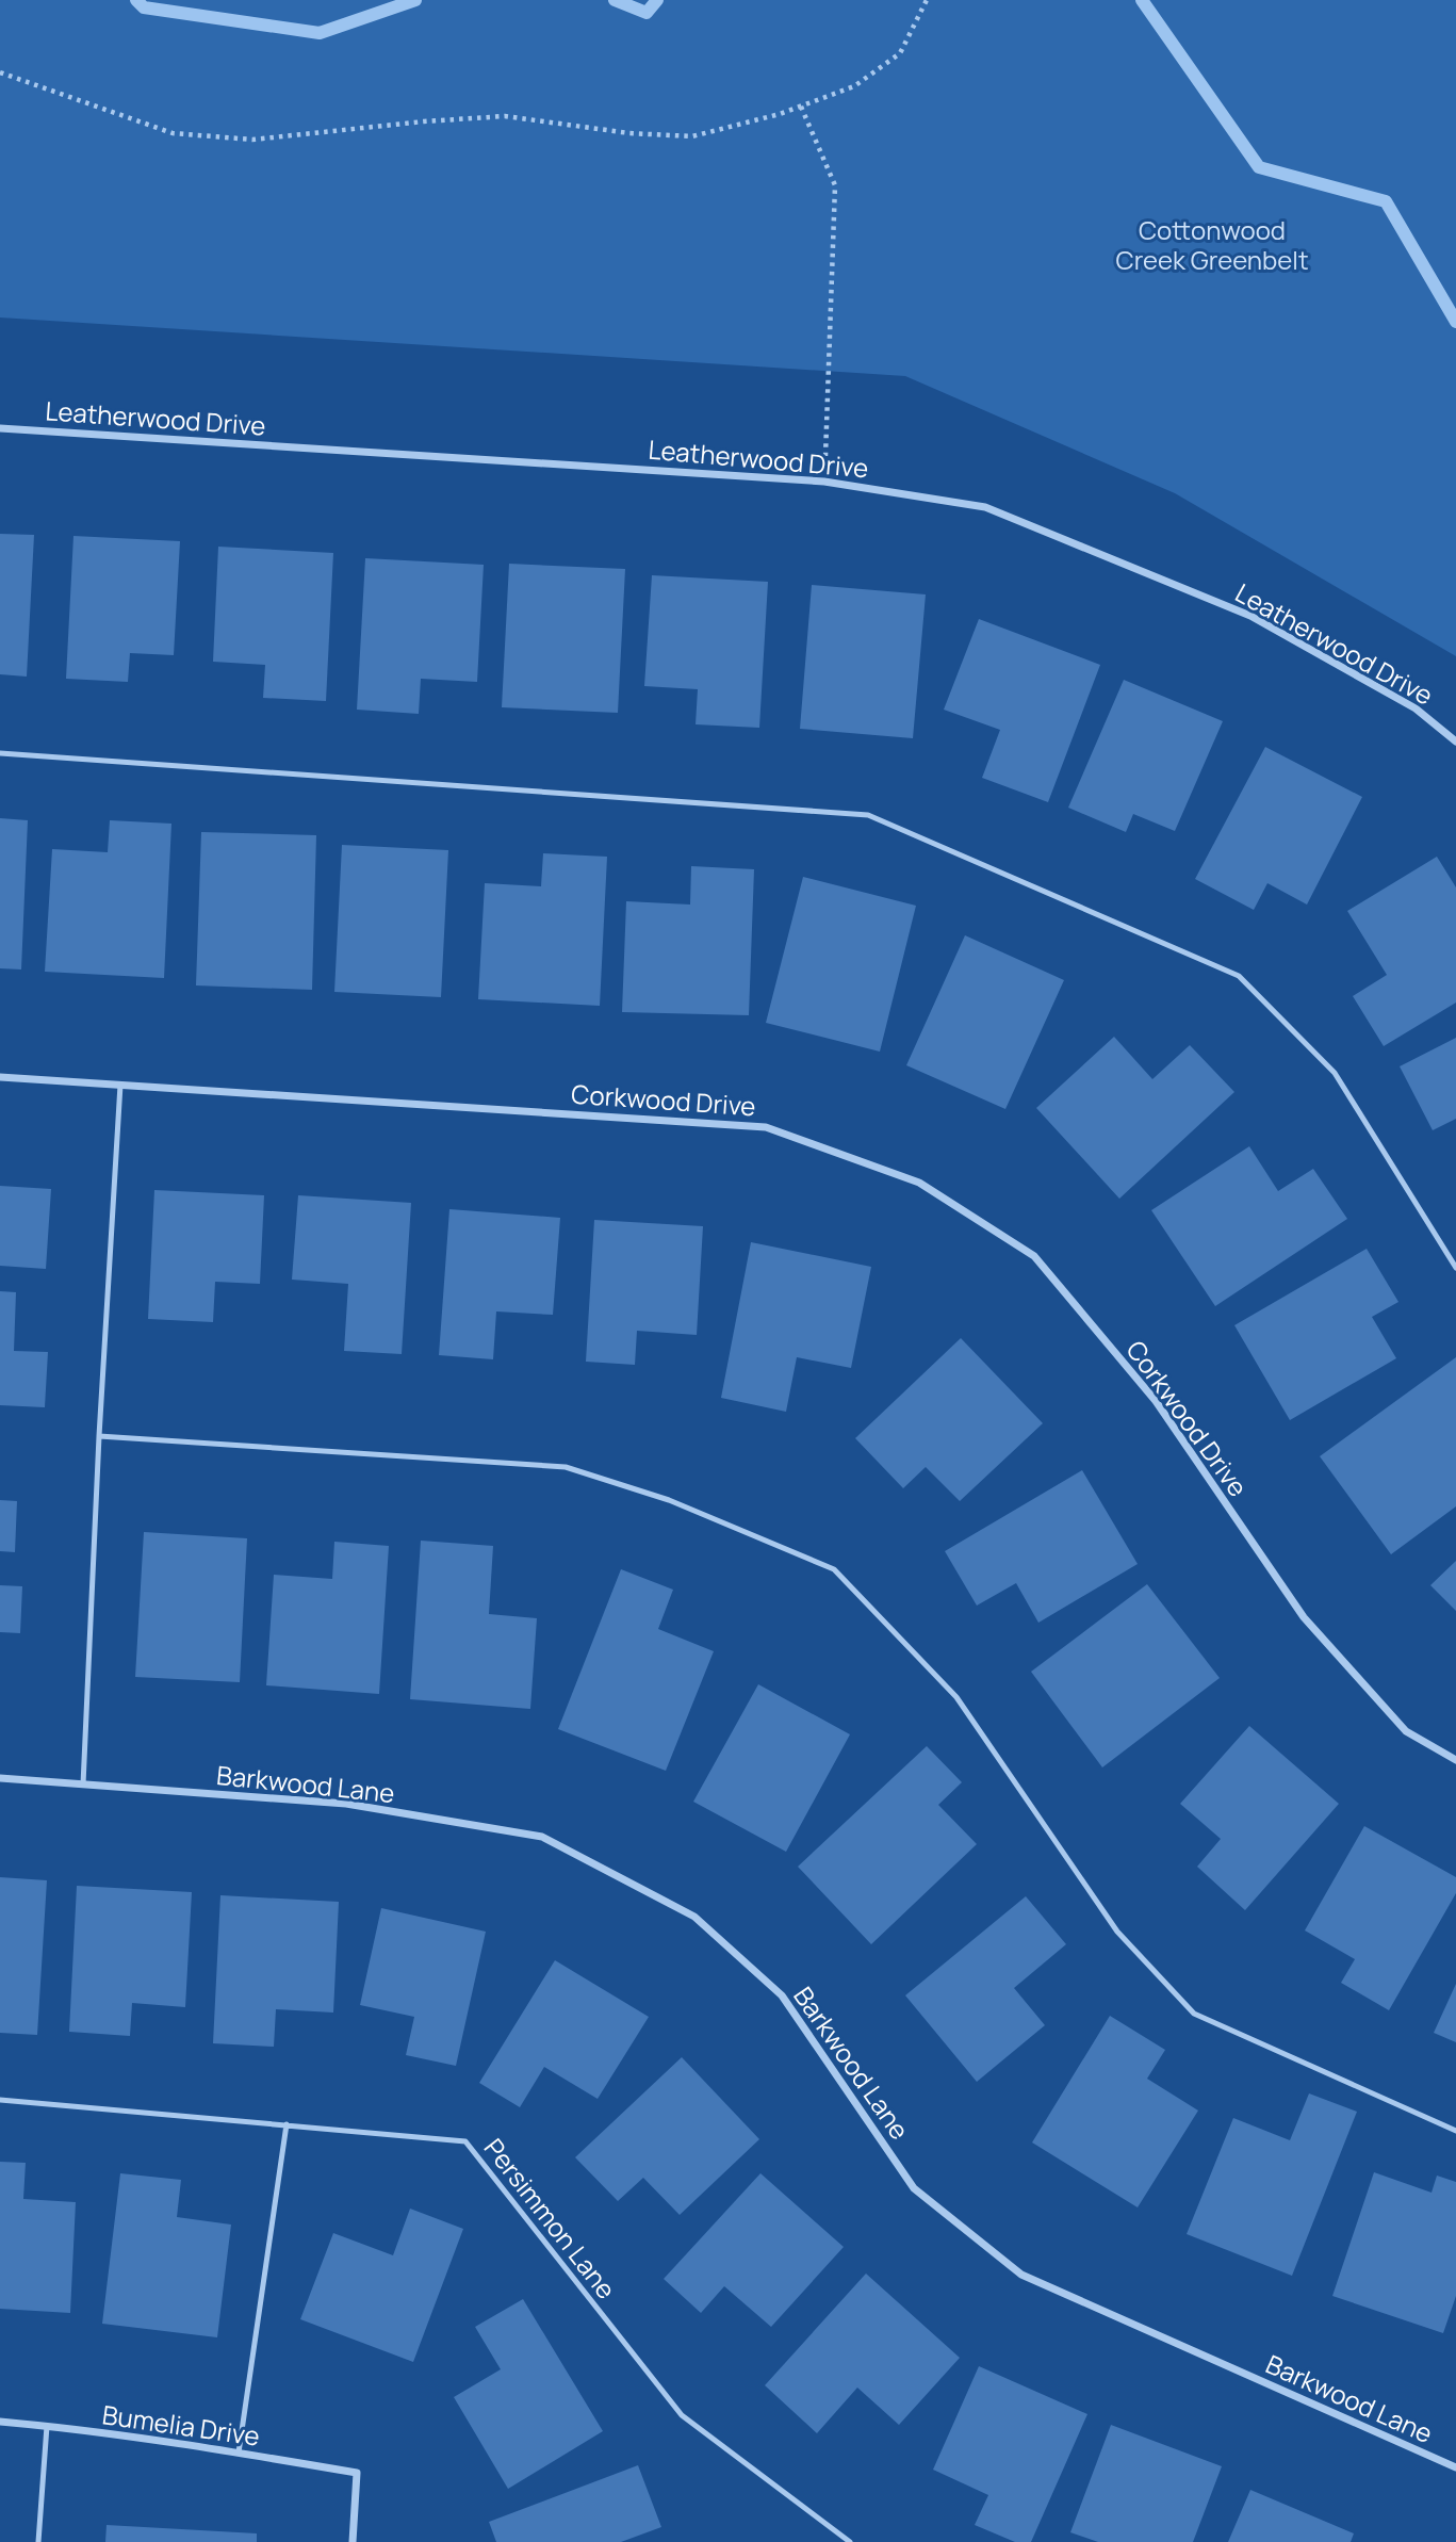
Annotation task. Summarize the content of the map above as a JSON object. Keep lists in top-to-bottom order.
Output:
{
  "streets": {
    "street": [
      "Leatherwood Drive",
      "Corkwood Drive",
      "Barkwood Lane",
      "Bumelia Drive"
    ],
    "lane": ["Persimmon Lane"]
  },
  "parks": ["Cottonwood Creek Greenbelt"]
}
